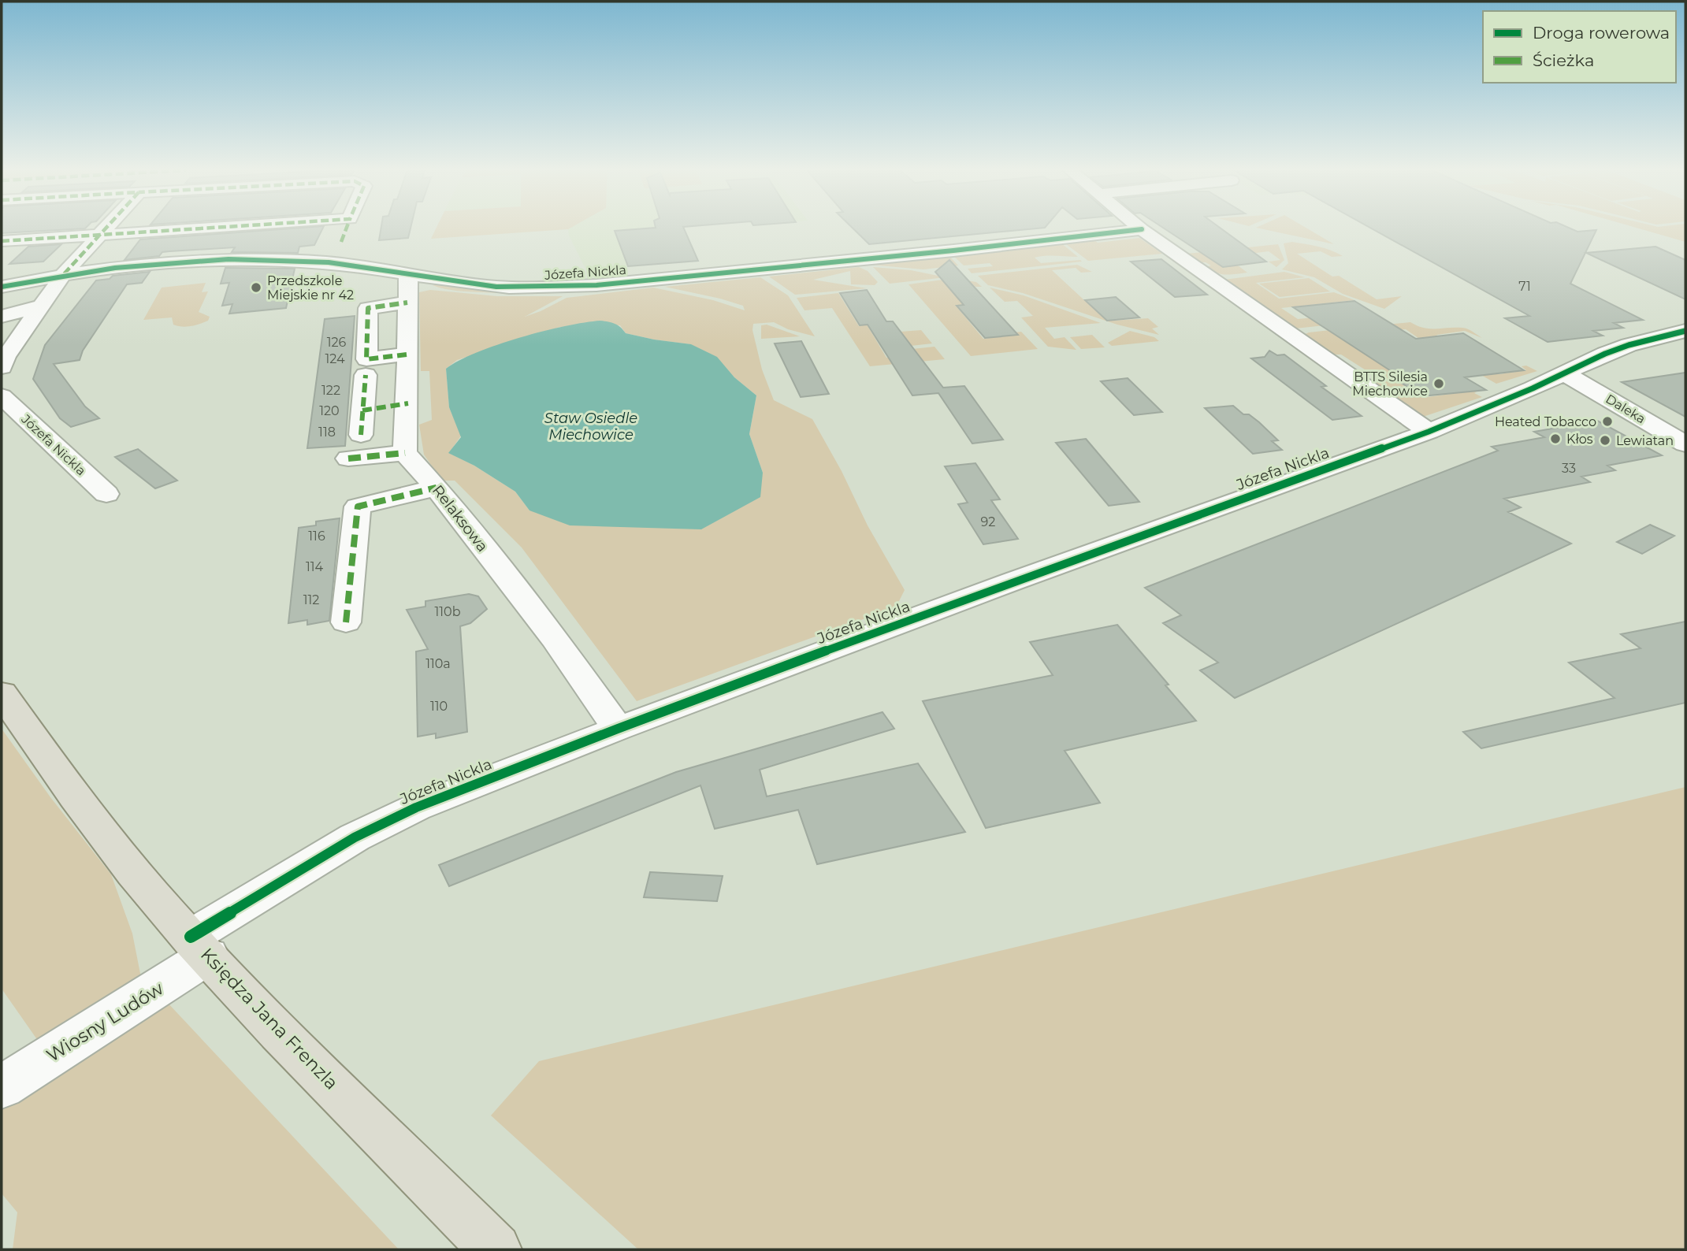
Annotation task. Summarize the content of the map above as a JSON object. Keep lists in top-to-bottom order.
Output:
{
  "streets": {
    "main road": ["Księdza Jana Frenzla"],
    "street": [
      "Józefa Nickla",
      "Daleka",
      "Relaksowa",
      "Wiosny Ludów"
    ]
  },
  "crossings": [
    ["Józefa Nickla", "Daleka"],
    ["Józefa Nickla", "Relaksowa"],
    ["Józefa Nickla", "Księdza Jana Frenzla"],
    ["Józefa Nickla", "Wiosny Ludów"],
    ["Księdza Jana Frenzla", "Wiosny Ludów"]
  ],
  "water": ["Staw Osiedle Miechowice"],
  "places": [
    "Przedszkole Miejskie nr 42",
    "BTTS Silesia Miechowice",
    "Heated Tobacco",
    "Kłos",
    "Lewiatan"
  ],
  "house_numbers": [
    "71",
    "126",
    "124",
    "122",
    "120",
    "118",
    "33",
    "92",
    "116",
    "114",
    "112",
    "110b",
    "110a",
    "110"
  ],
  "legend": ["Droga rowerowa", "Ścieżka"]
}
